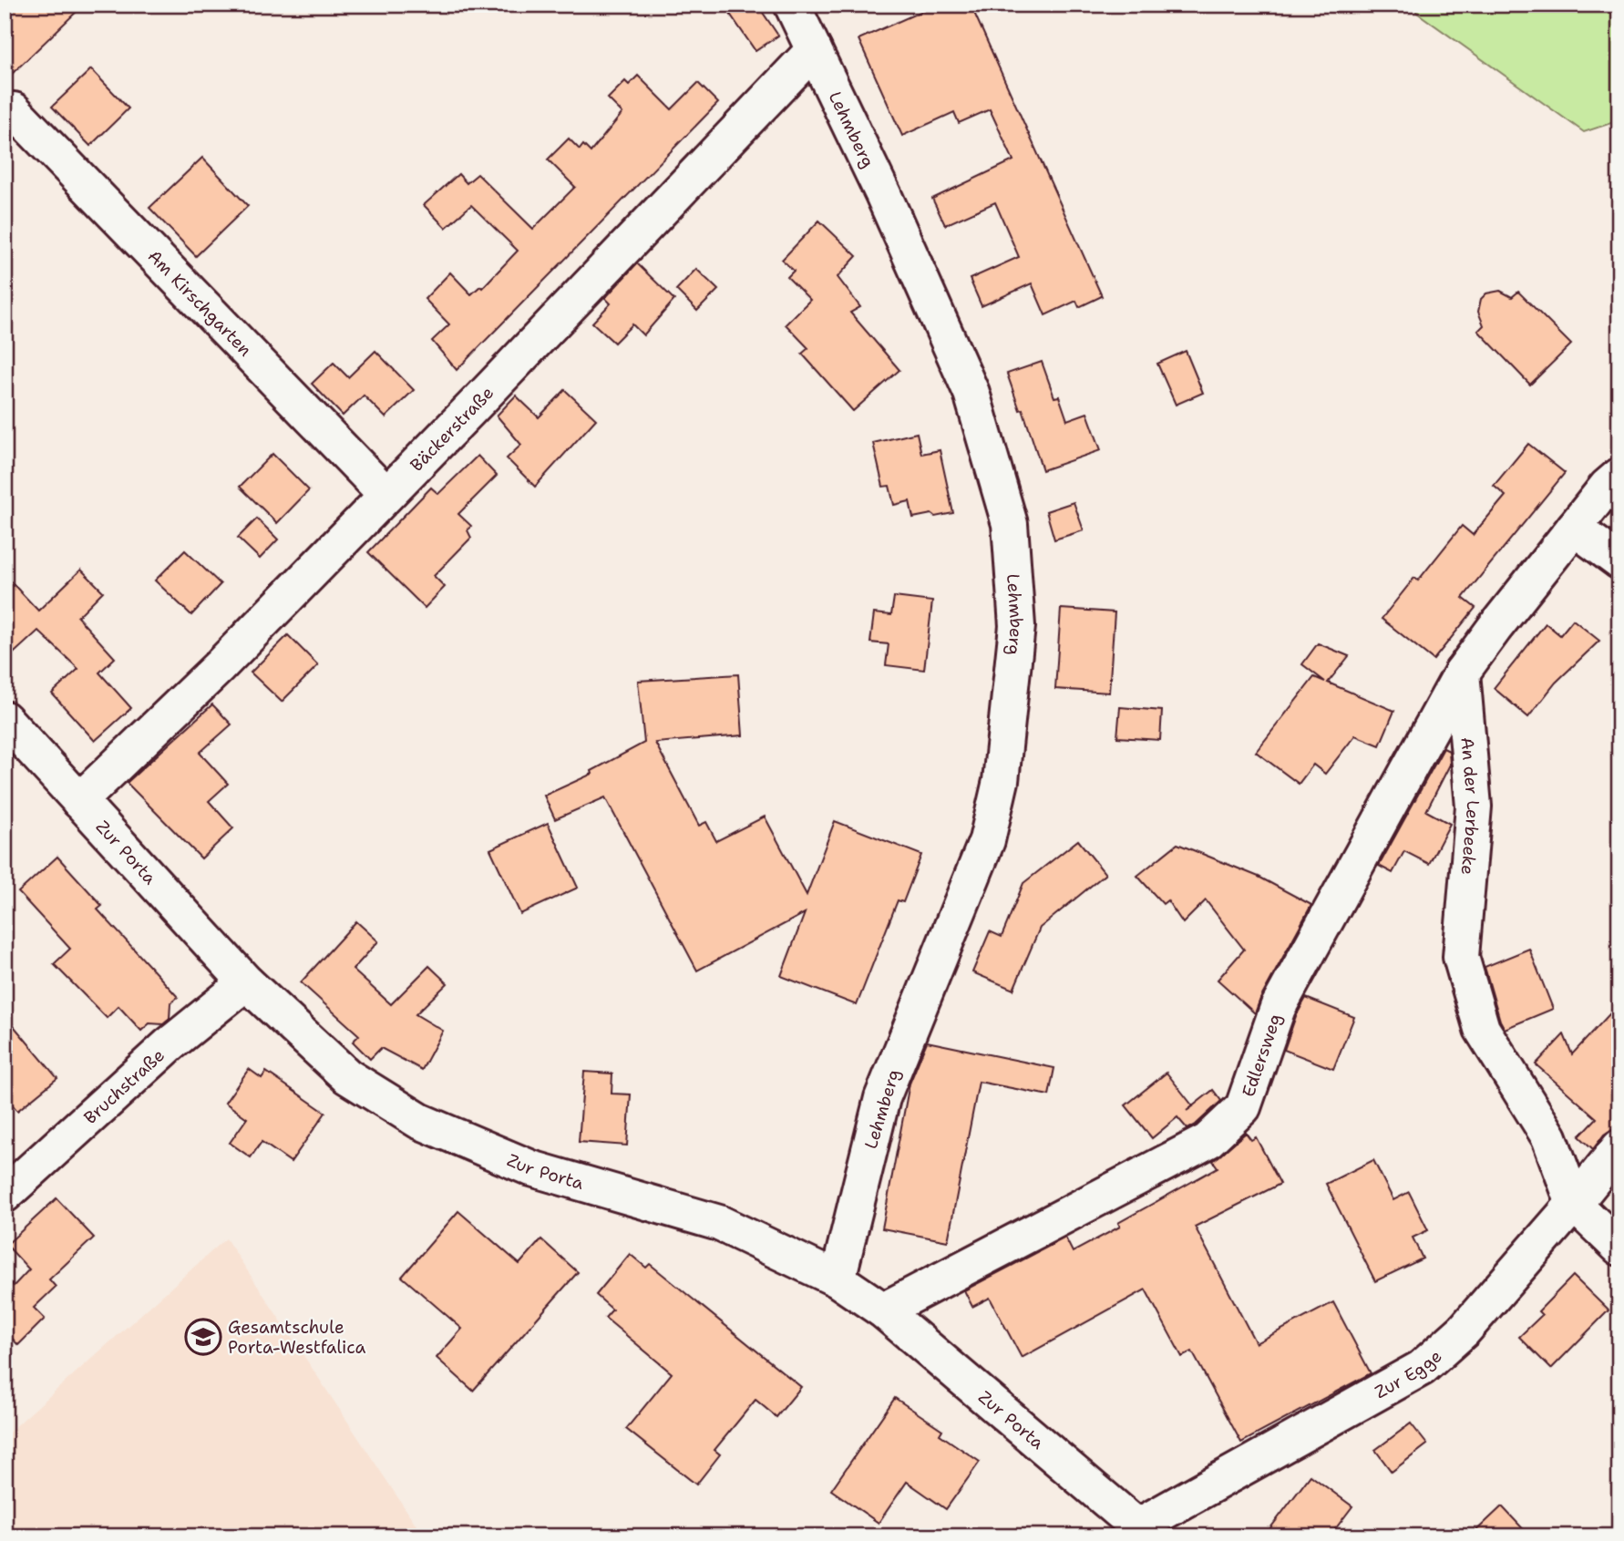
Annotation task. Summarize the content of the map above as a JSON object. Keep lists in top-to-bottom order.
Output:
{
  "streets": {
    "street": [
      "Lehmberg",
      "Am Kirschgarten",
      "Bäckerstraße",
      "An der Lerbeeke",
      "Zur Porta",
      "Edlersweg",
      "Bruchstraße",
      "Zur Egge"
    ]
  },
  "crossings": [
    ["Lehmberg", "Bäckerstraße"],
    ["Lehmberg", "Zur Porta"],
    ["Am Kirschgarten", "Bäckerstraße"],
    ["Bäckerstraße", "Zur Porta"],
    ["An der Lerbeeke", "Edlersweg"],
    ["An der Lerbeeke", "Zur Egge"],
    ["Zur Porta", "Edlersweg"],
    ["Zur Porta", "Bruchstraße"],
    ["Zur Porta", "Zur Egge"]
  ],
  "places": {
    "school or university": ["Gesamtschule Porta-Westfalica"]
  }
}
